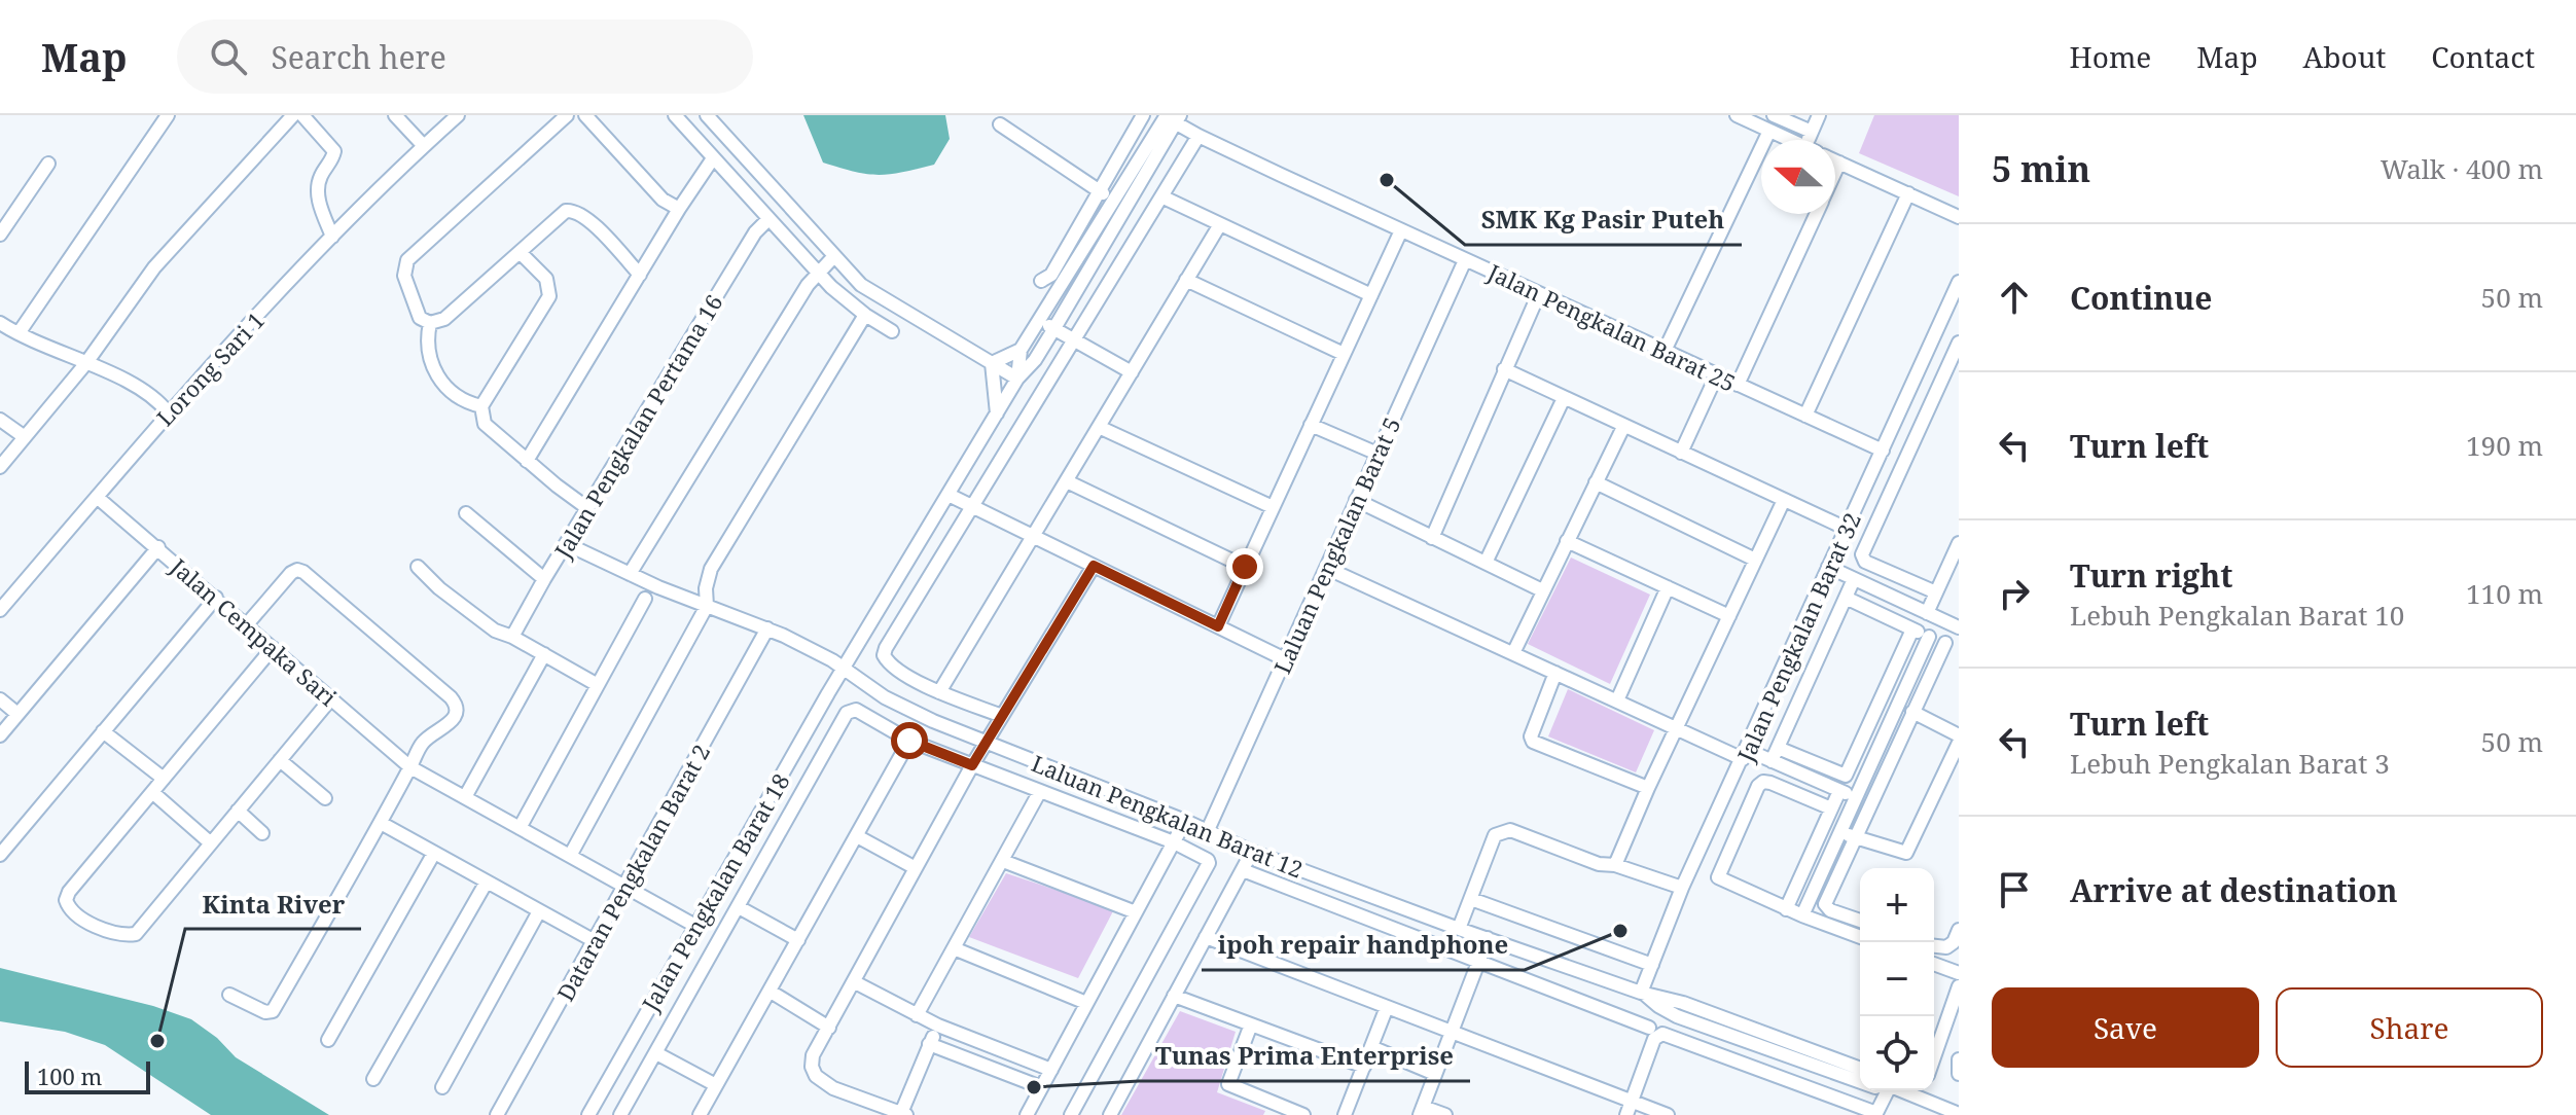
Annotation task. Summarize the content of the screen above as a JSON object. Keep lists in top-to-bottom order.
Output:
{
  "streets": {
    "street": [
      "Jalan Pengkalan Barat 25",
      "Lorong Sari 1",
      "Jalan Pengkalan Pertama 16",
      "Laluan Pengkalan Barat 5",
      "Jalan Cempaka Sari",
      "Jalan Pengkalan Barat 32",
      "Laluan Pengkalan Barat 12",
      "Dataran Pengkalan Barat 2",
      "Jalan Pengkalan Barat 18"
    ]
  },
  "crossings": [
    ["Jalan Pengkalan Barat 25", "Laluan Pengkalan Barat 5"],
    ["Jalan Pengkalan Barat 25", "Jalan Pengkalan Barat 32"],
    ["Lorong Sari 1", "Jalan Cempaka Sari"],
    ["Jalan Pengkalan Pertama 16", "Laluan Pengkalan Barat 12"],
    ["Laluan Pengkalan Barat 5", "Laluan Pengkalan Barat 12"],
    ["Jalan Cempaka Sari", "Dataran Pengkalan Barat 2"],
    ["Jalan Cempaka Sari", "Jalan Pengkalan Barat 18"],
    ["Jalan Pengkalan Barat 32", "Laluan Pengkalan Barat 12"],
    ["Laluan Pengkalan Barat 12", "Dataran Pengkalan Barat 2"],
    ["Laluan Pengkalan Barat 12", "Jalan Pengkalan Barat 18"]
  ],
  "places": [
    "SMK Kg Pasir Puteh",
    "ipoh repair handphone",
    "Kinta River",
    "Tunas Prima Enterprise"
  ],
  "scale_bar": "100 m",
  "north": "left",
  "page": {
    "header": "Map",
    "search": "Search here",
    "nav": [
      "Home",
      "Map",
      "About",
      "Contact"
    ],
    "heading": ["5 min", "Walk · 400 m"],
    "list": [
      ["Continue", "50 m"],
      ["Turn left", "190 m"],
      ["Turn right", "Lebuh Pengkalan Barat 10", "110 m"],
      ["Turn left", "Lebuh Pengkalan Barat 3", "50 m"],
      "Arrive at destination"
    ],
    "map_buttons": ["+", "−"],
    "buttons": ["Save", "Share"],
    "scale": "100 m"
  }
}
